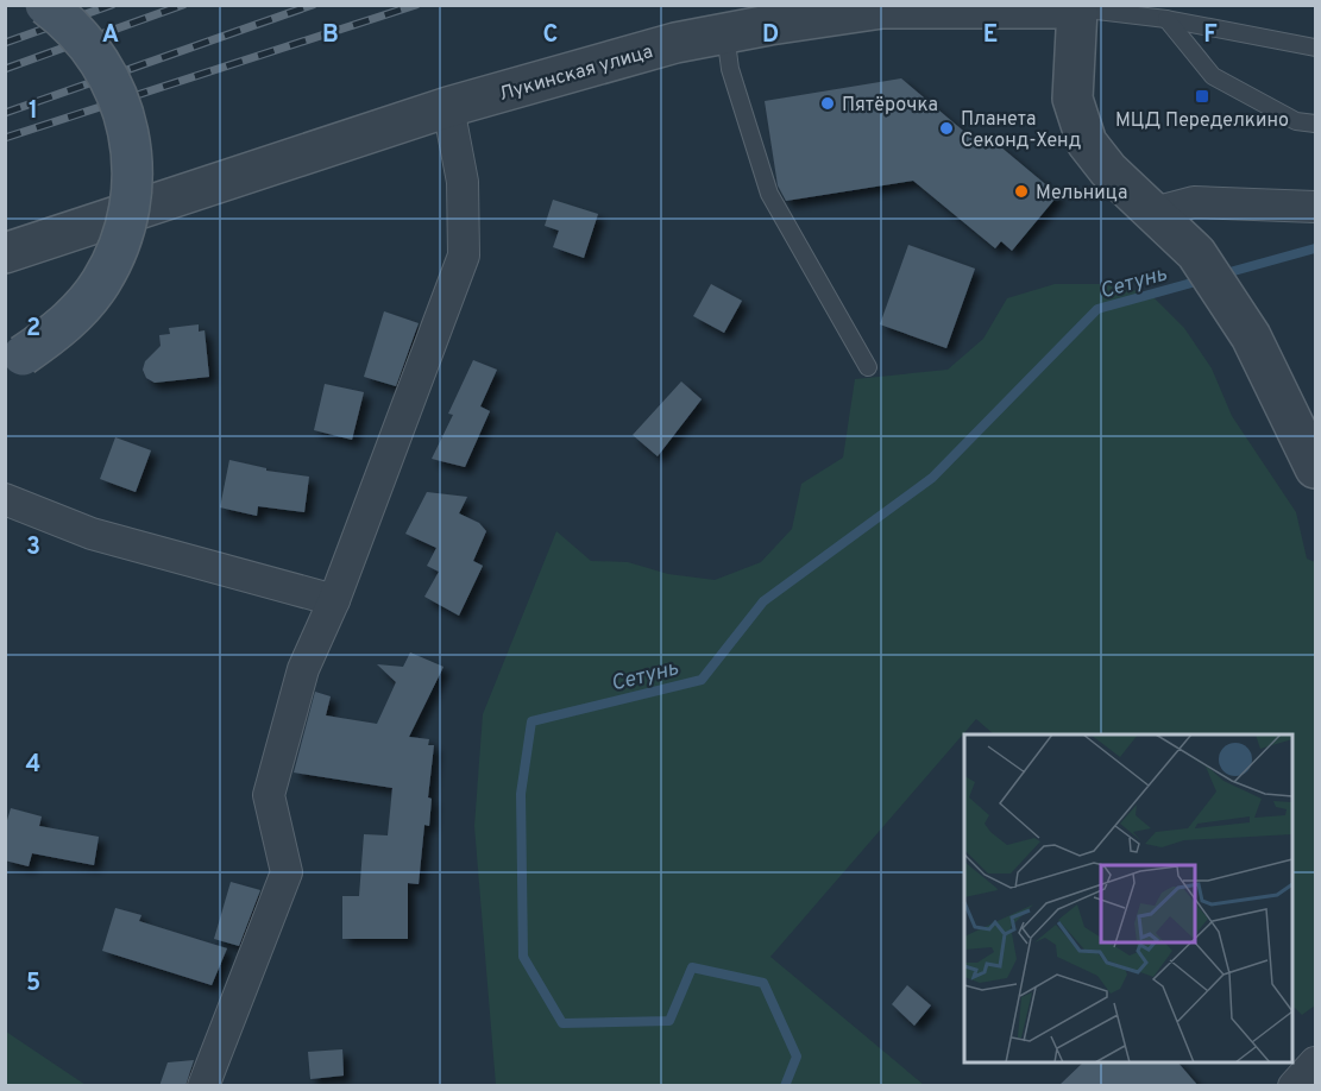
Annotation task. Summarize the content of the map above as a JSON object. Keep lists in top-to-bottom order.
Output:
{
  "streets": {
    "street": ["Лукинская улица"]
  },
  "water": ["Сетунь"],
  "places": {
    "transit": ["МЦД Переделкино"],
    "other": ["Пятёрочка", "Планета Секонд-Хенд", "Мельница"]
  },
  "grid": {
    "columns": [
      "A",
      "B",
      "C",
      "D",
      "E",
      "F"
    ],
    "rows": [
      "1",
      "2",
      "3",
      "4",
      "5"
    ]
  }
}
